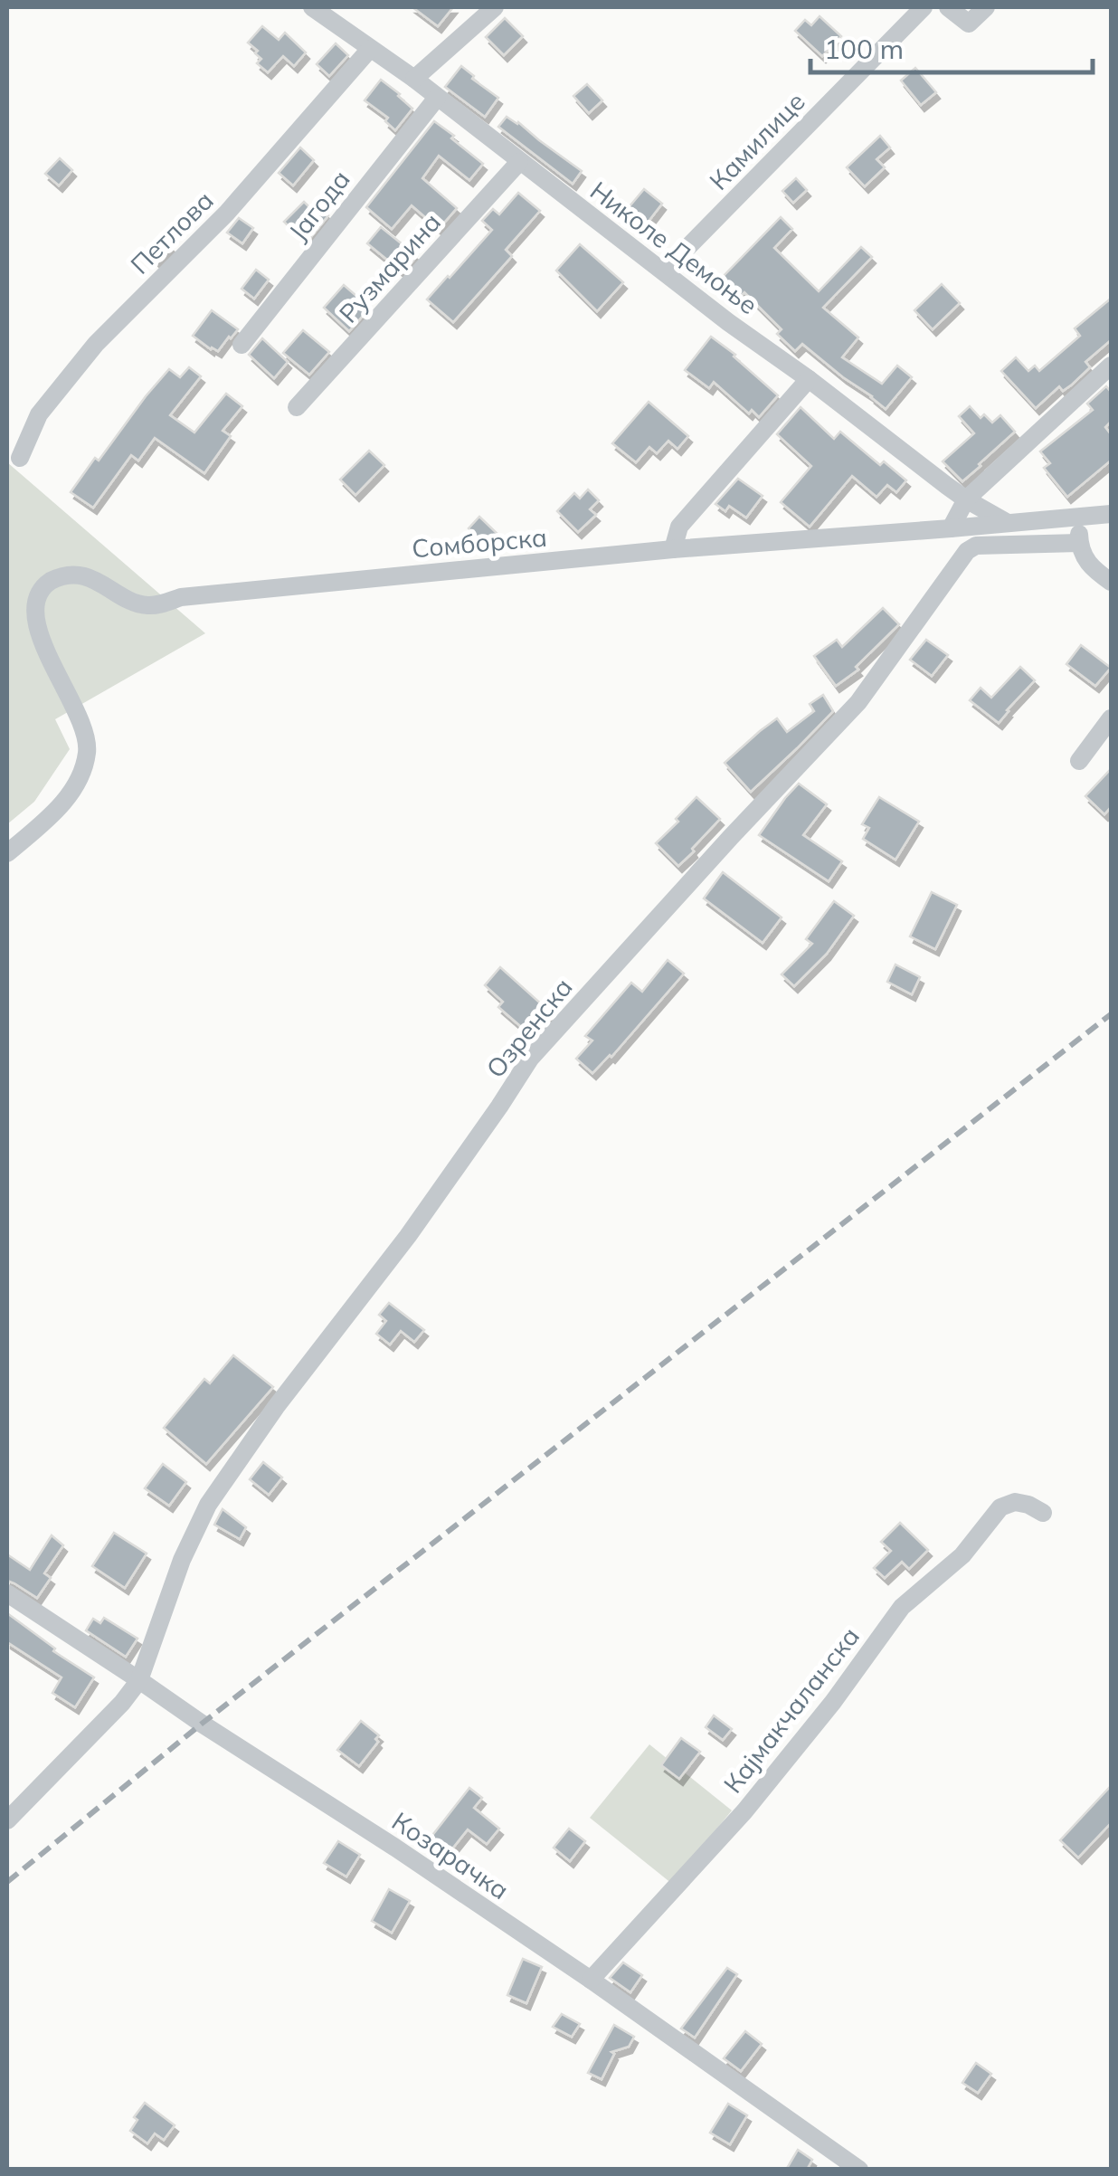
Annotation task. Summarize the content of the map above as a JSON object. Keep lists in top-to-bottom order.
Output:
{
  "streets": {
    "street": [
      "Камилице",
      "Јагода",
      "Петлова",
      "Николе Демоње",
      "Рузмарина",
      "Сомборска",
      "Озренска",
      "Кајмакчаланска",
      "Козарачка"
    ]
  },
  "crossings": [
    ["Камилице", "Николе Демоње"],
    ["Јагода", "Николе Демоње"],
    ["Петлова", "Николе Демоње"],
    ["Николе Демоње", "Рузмарина"],
    ["Николе Демоње", "Сомборска"],
    ["Озренска", "Козарачка"],
    ["Кајмакчаланска", "Козарачка"]
  ],
  "scale_bar": "100 m"
}
